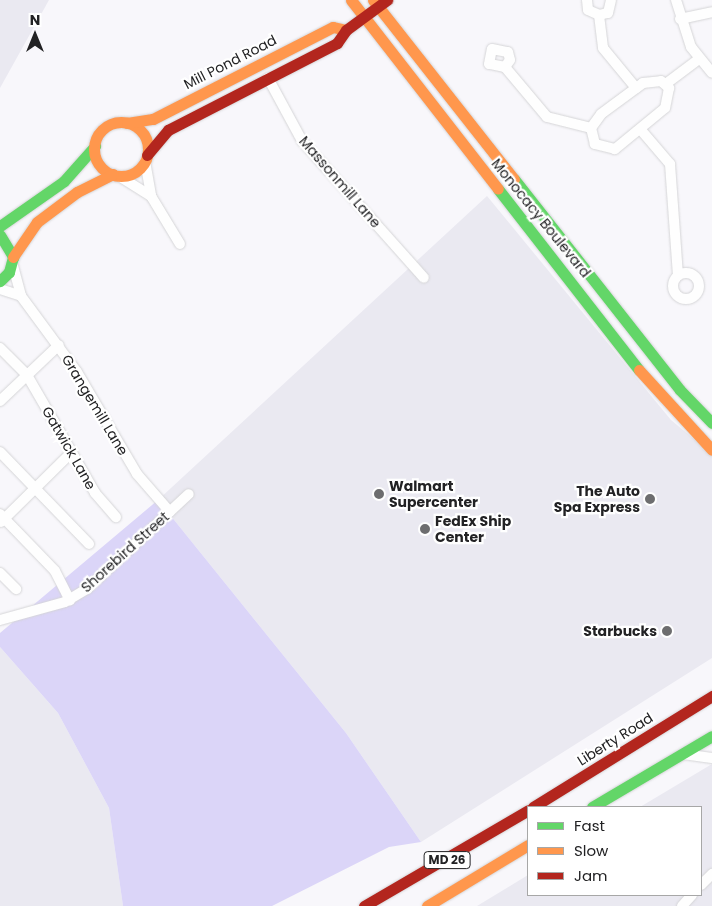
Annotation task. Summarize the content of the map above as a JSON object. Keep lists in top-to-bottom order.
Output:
{
  "streets": {
    "main road": [
      "Mill Pond Road",
      "Monocacy Boulevard",
      "Liberty Road",
      "MD 26"
    ],
    "street": [
      "Massonmill Lane",
      "Grangemill Lane",
      "Gatwick Lane",
      "Shorebird Street"
    ]
  },
  "crossings": [
    ["Mill Pond Road", "Massonmill Lane"],
    ["Mill Pond Road", "Monocacy Boulevard"],
    ["Grangemill Lane", "Shorebird Street"]
  ],
  "places": [
    "Walmart Supercenter",
    "The Auto Spa Express",
    "FedEx Ship Center",
    "Starbucks"
  ],
  "legend": ["Fast", "Slow", "Jam"],
  "north": "top"
}
